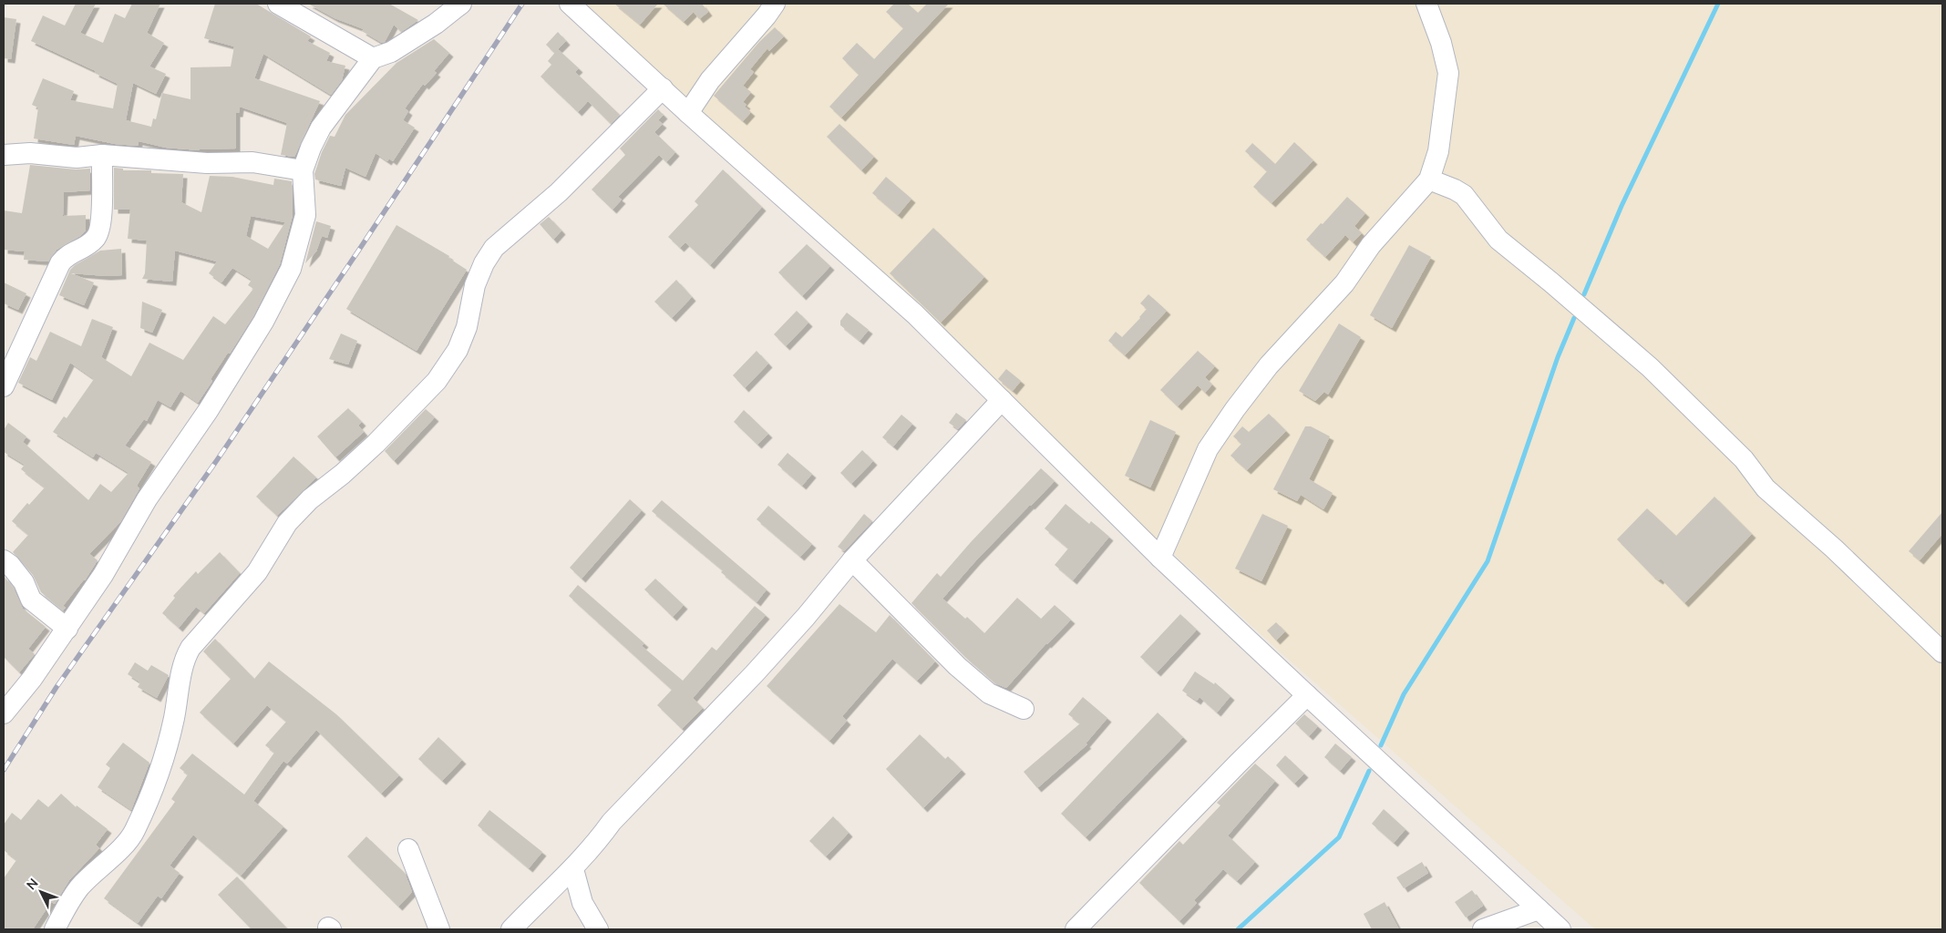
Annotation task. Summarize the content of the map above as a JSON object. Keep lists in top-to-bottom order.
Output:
{
  "north": "top left"
}
